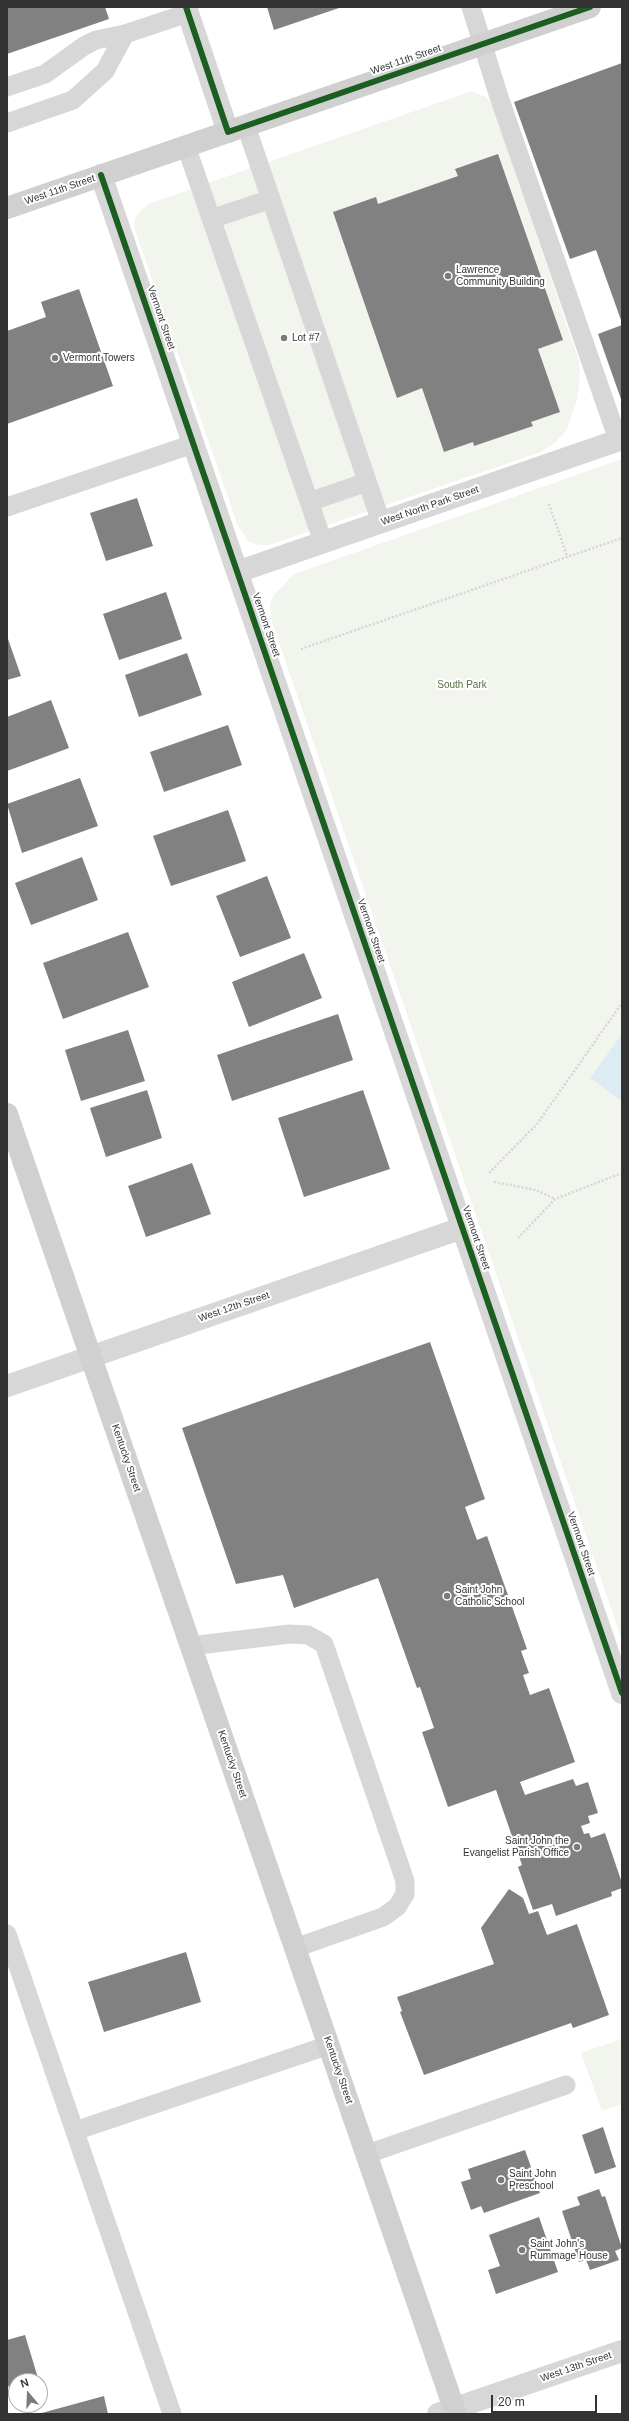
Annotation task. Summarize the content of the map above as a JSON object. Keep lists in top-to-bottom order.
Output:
{
  "streets": {
    "main road": ["West 11th Street", "Kentucky Street"],
    "street": [
      "Vermont Street",
      "West North Park Street",
      "West 12th Street",
      "West 13th Street"
    ]
  },
  "crossings": [
    ["West 11th Street", "Vermont Street"],
    ["Vermont Street", "West North Park Street"],
    ["Vermont Street", "West 12th Street"],
    ["West 12th Street", "Kentucky Street"],
    ["Kentucky Street", "West 13th Street"]
  ],
  "parks": ["South Park"],
  "places": [
    "Lawrence Community Building",
    "Lot #7",
    "Vermont Towers",
    "Saint John Catholic School",
    "Saint John the Evangelist Parish Office",
    "Saint John Preschool",
    "Saint John's Rummage House"
  ],
  "scale_bar": "20 m",
  "north": "top"
}
